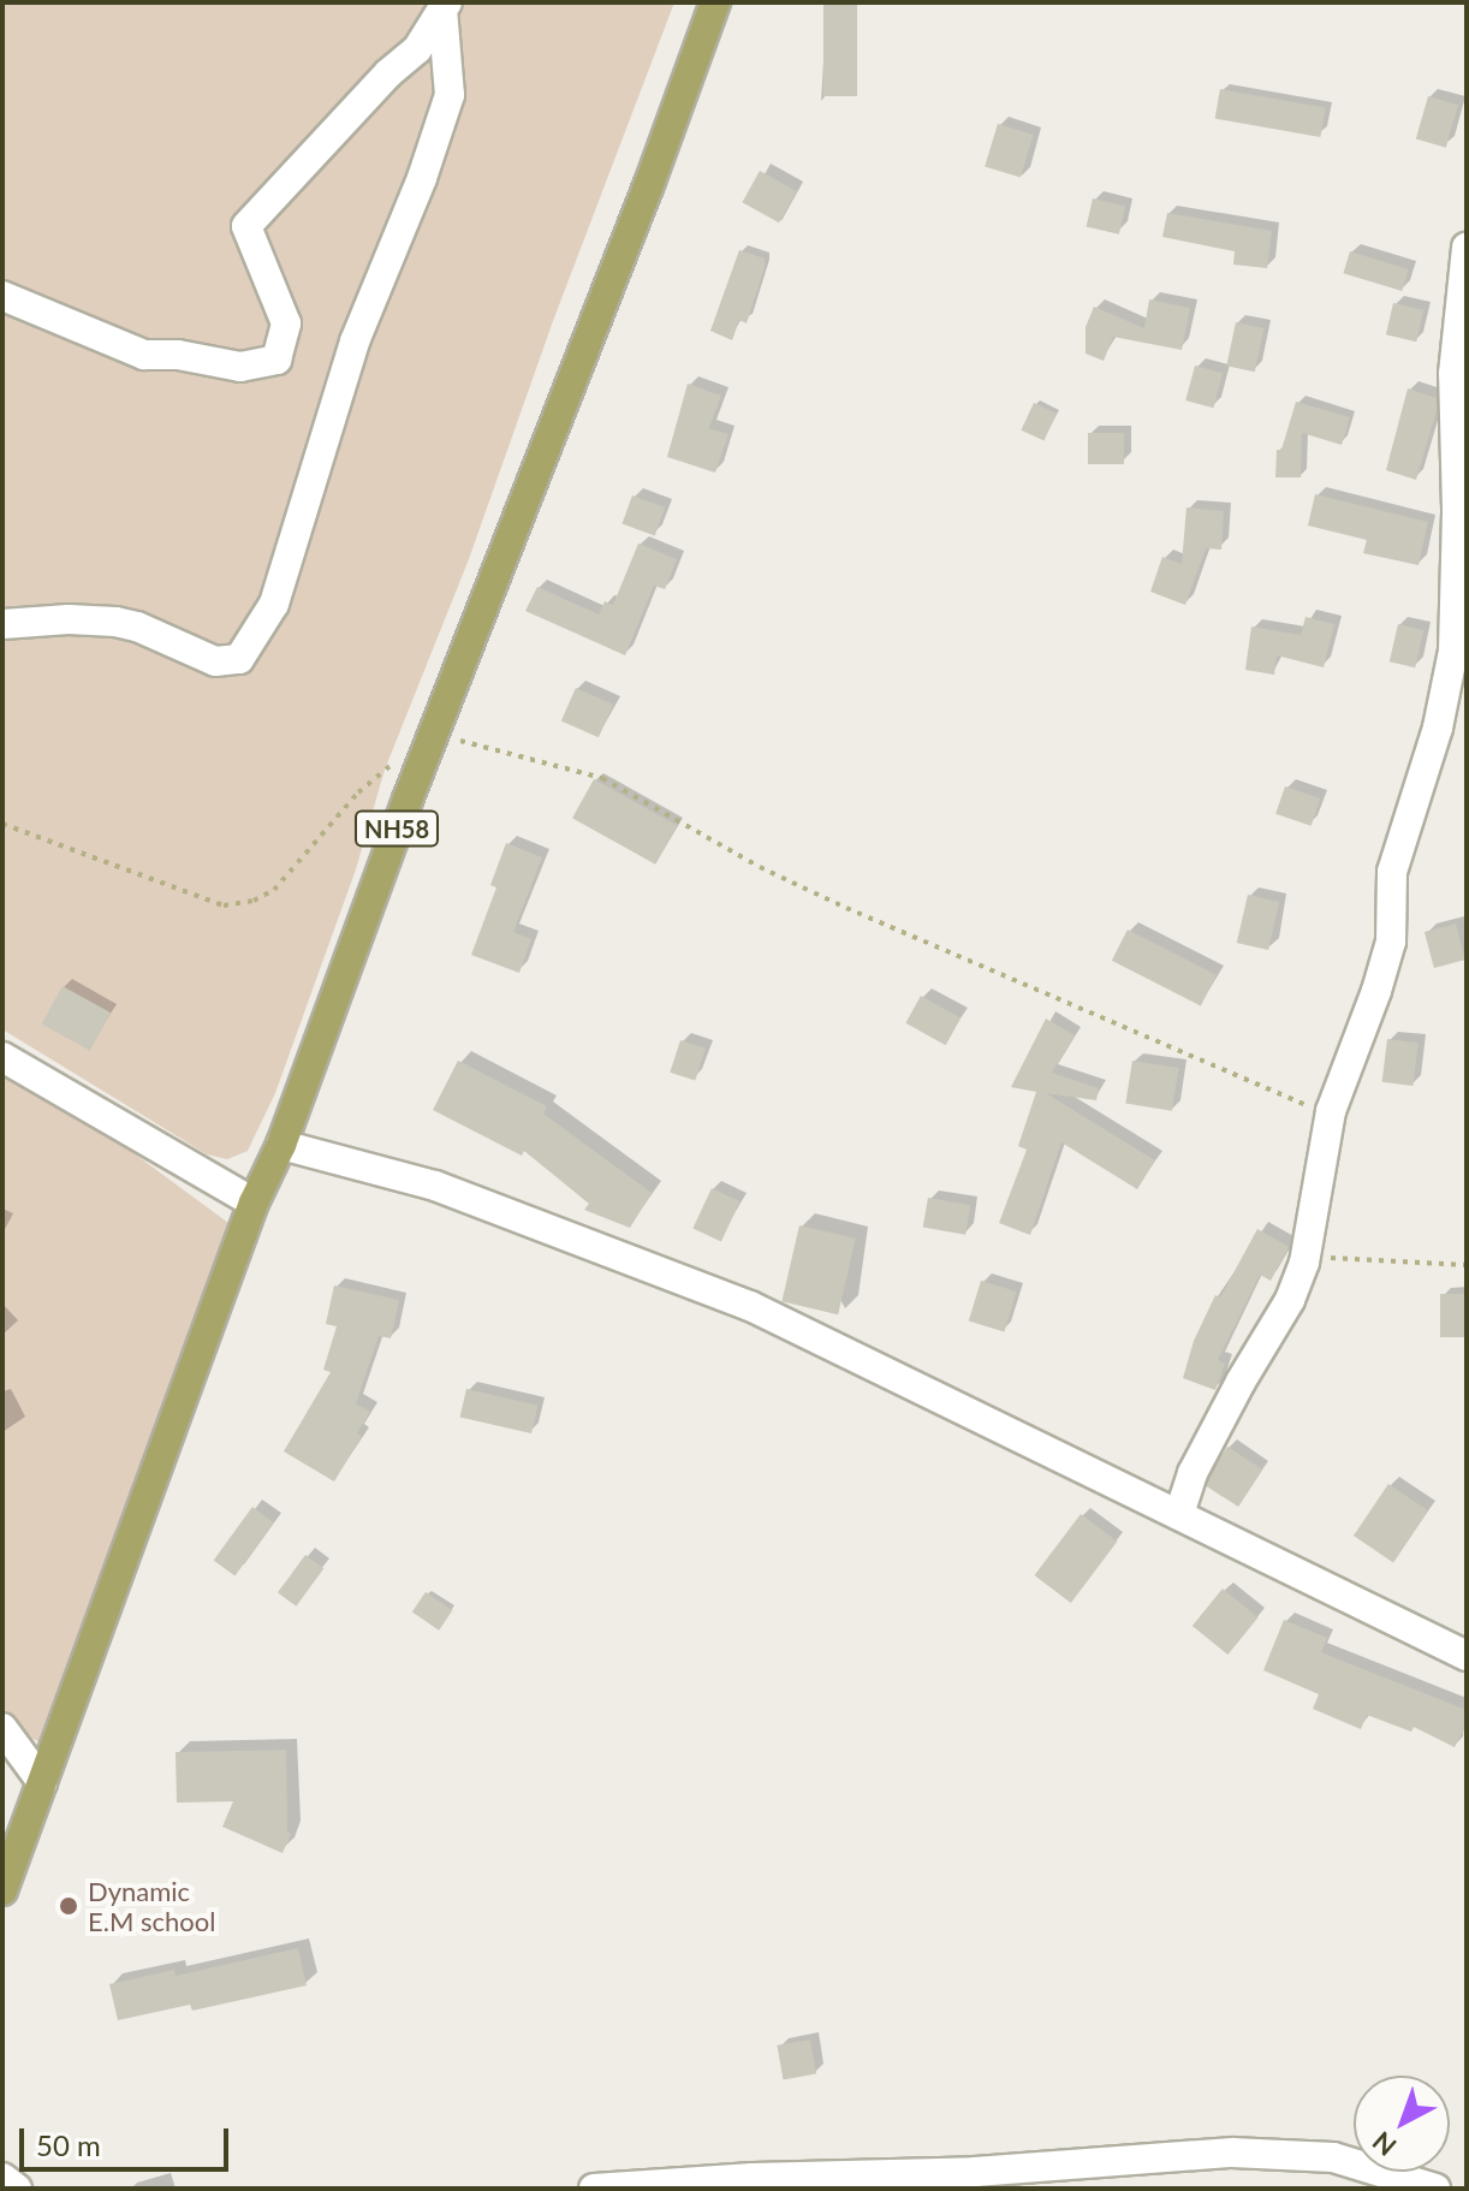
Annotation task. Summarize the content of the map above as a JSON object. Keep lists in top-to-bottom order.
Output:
{
  "streets": {
    "main road": ["NH58"]
  },
  "places": ["Dynamic E.M school"],
  "scale_bar": "50 m",
  "north": "bottom left"
}
